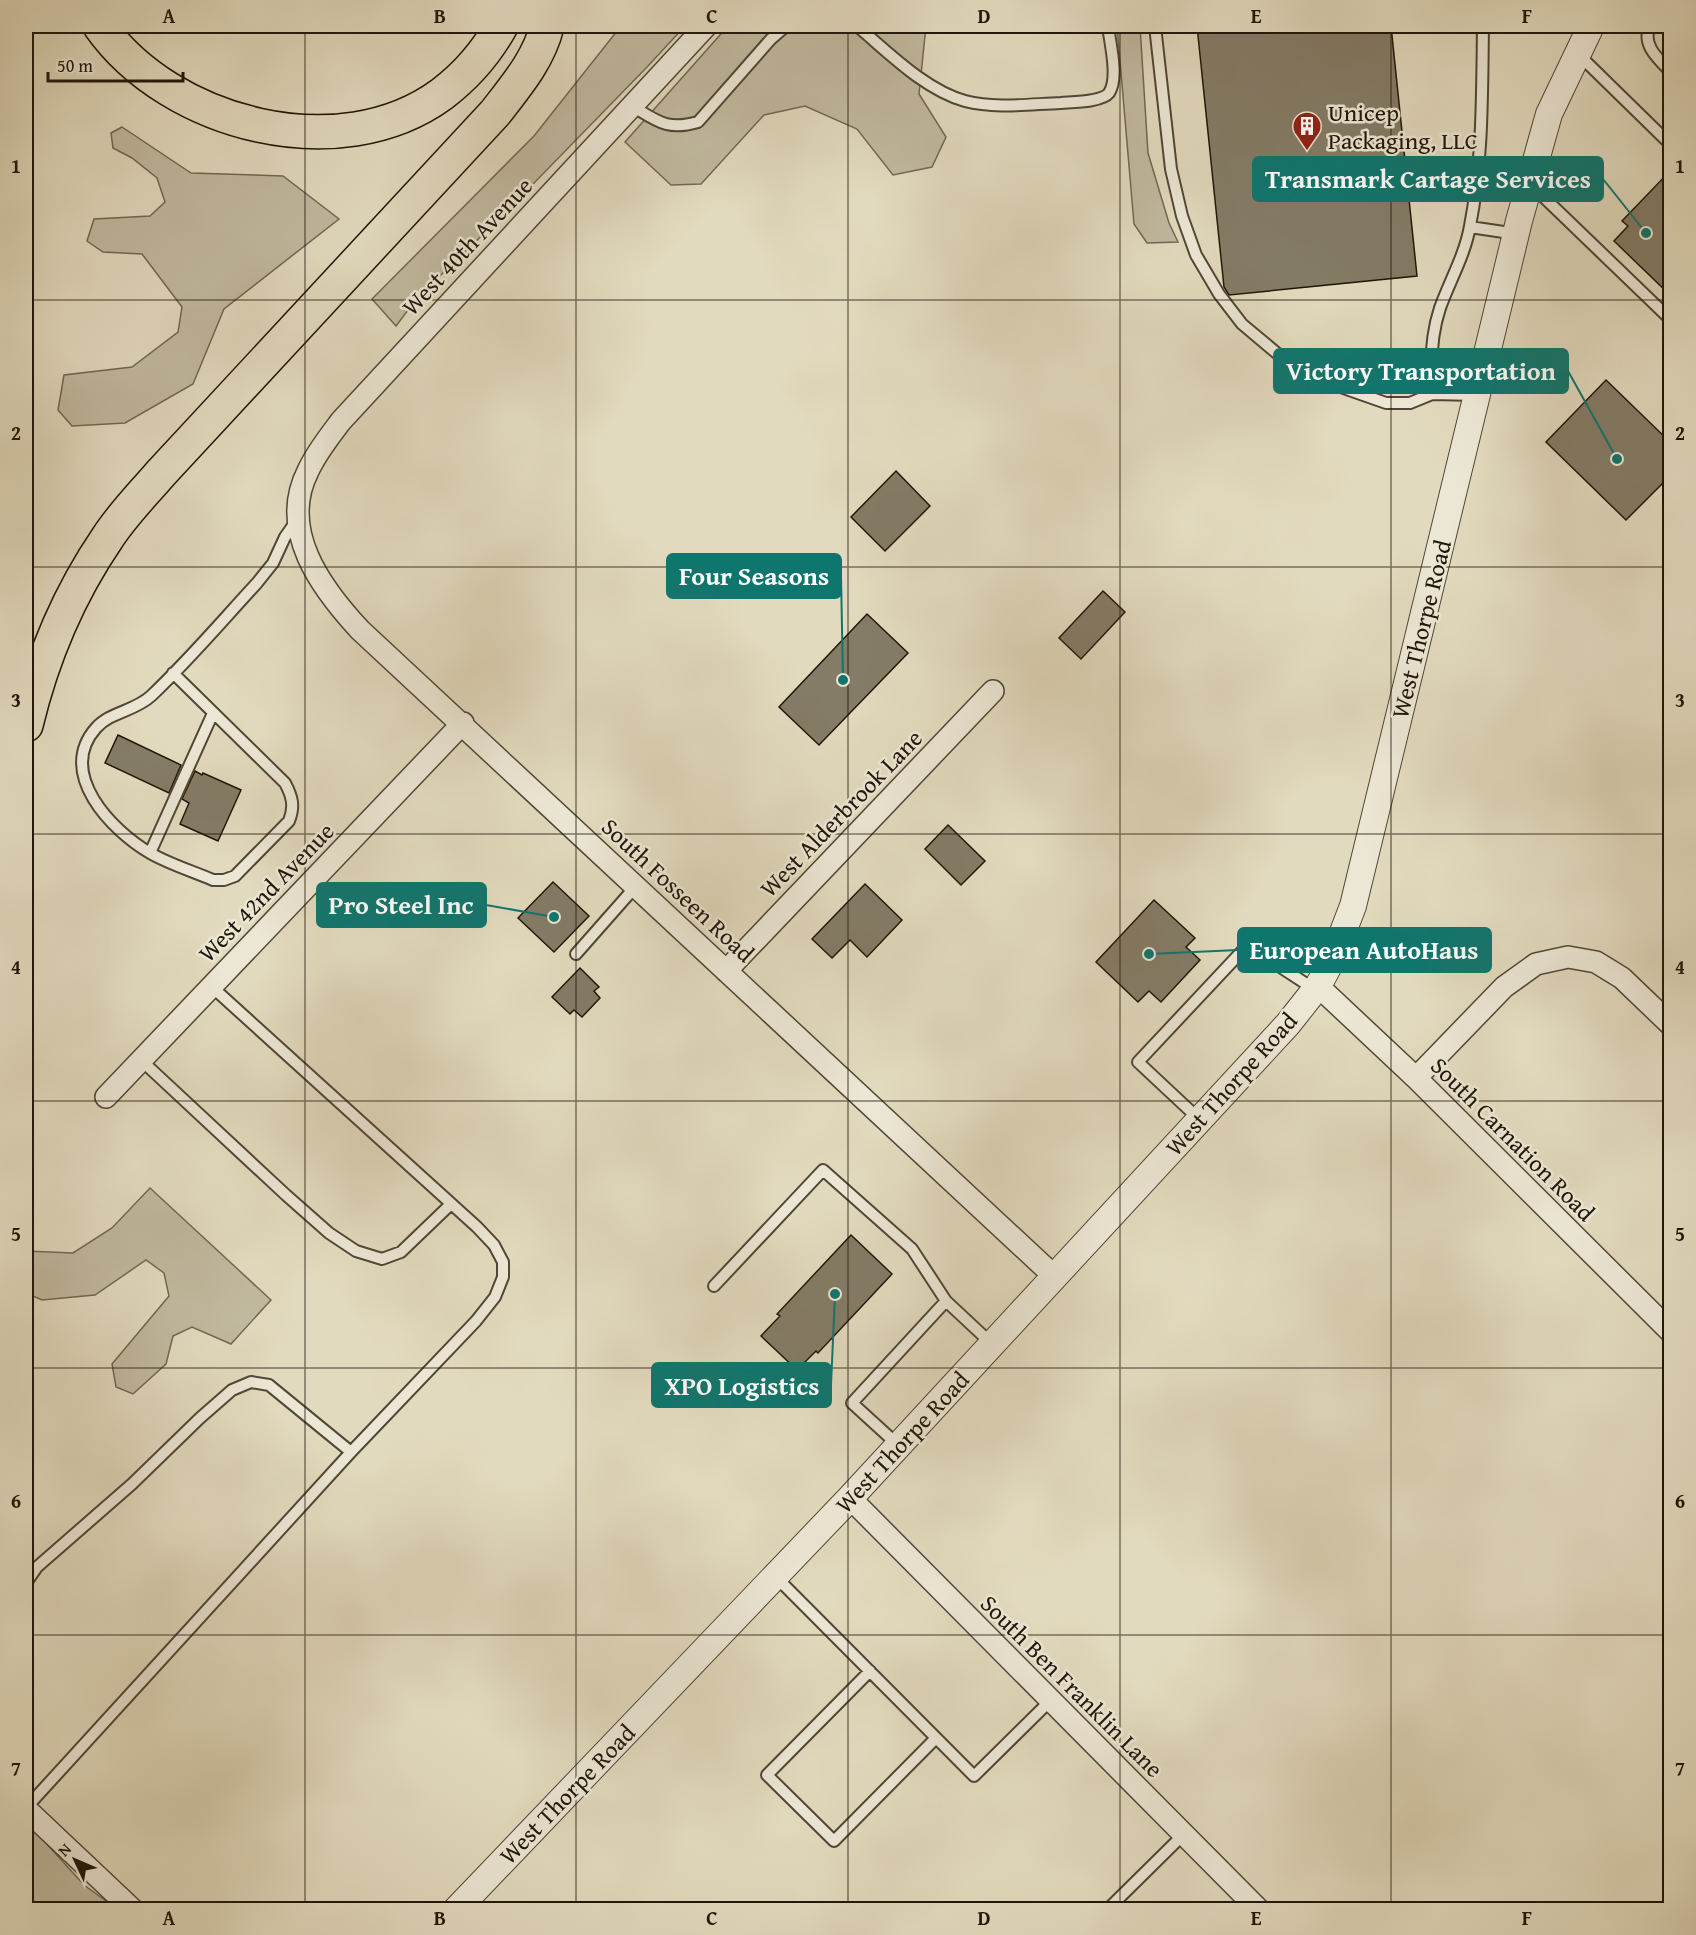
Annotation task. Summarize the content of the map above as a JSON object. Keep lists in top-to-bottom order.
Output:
{
  "streets": {
    "street": [
      "West 40th Avenue",
      "West Thorpe Road",
      "West Alderbrook Lane",
      "South Fosseen Road",
      "West 42nd Avenue",
      "South Carnation Road",
      "South Ben Franklin Lane"
    ]
  },
  "crossings": [
    ["West 40th Avenue", "South Fosseen Road"],
    ["West Thorpe Road", "South Fosseen Road"],
    ["West Thorpe Road", "South Carnation Road"],
    ["West Thorpe Road", "South Ben Franklin Lane"],
    ["West Alderbrook Lane", "South Fosseen Road"],
    ["South Fosseen Road", "West 42nd Avenue"]
  ],
  "places": {
    "building": ["Unicep Packaging, LLC"],
    "other": [
      "Transmark Cartage Services",
      "Victory Transportation",
      "Four Seasons",
      "Pro Steel Inc",
      "European AutoHaus",
      "XPO Logistics"
    ]
  },
  "scale_bar": "50 m",
  "north": "top left",
  "grid": {
    "columns": [
      "A",
      "B",
      "C",
      "D",
      "E",
      "F"
    ],
    "rows": [
      "1",
      "2",
      "3",
      "4",
      "5",
      "6",
      "7"
    ]
  }
}
